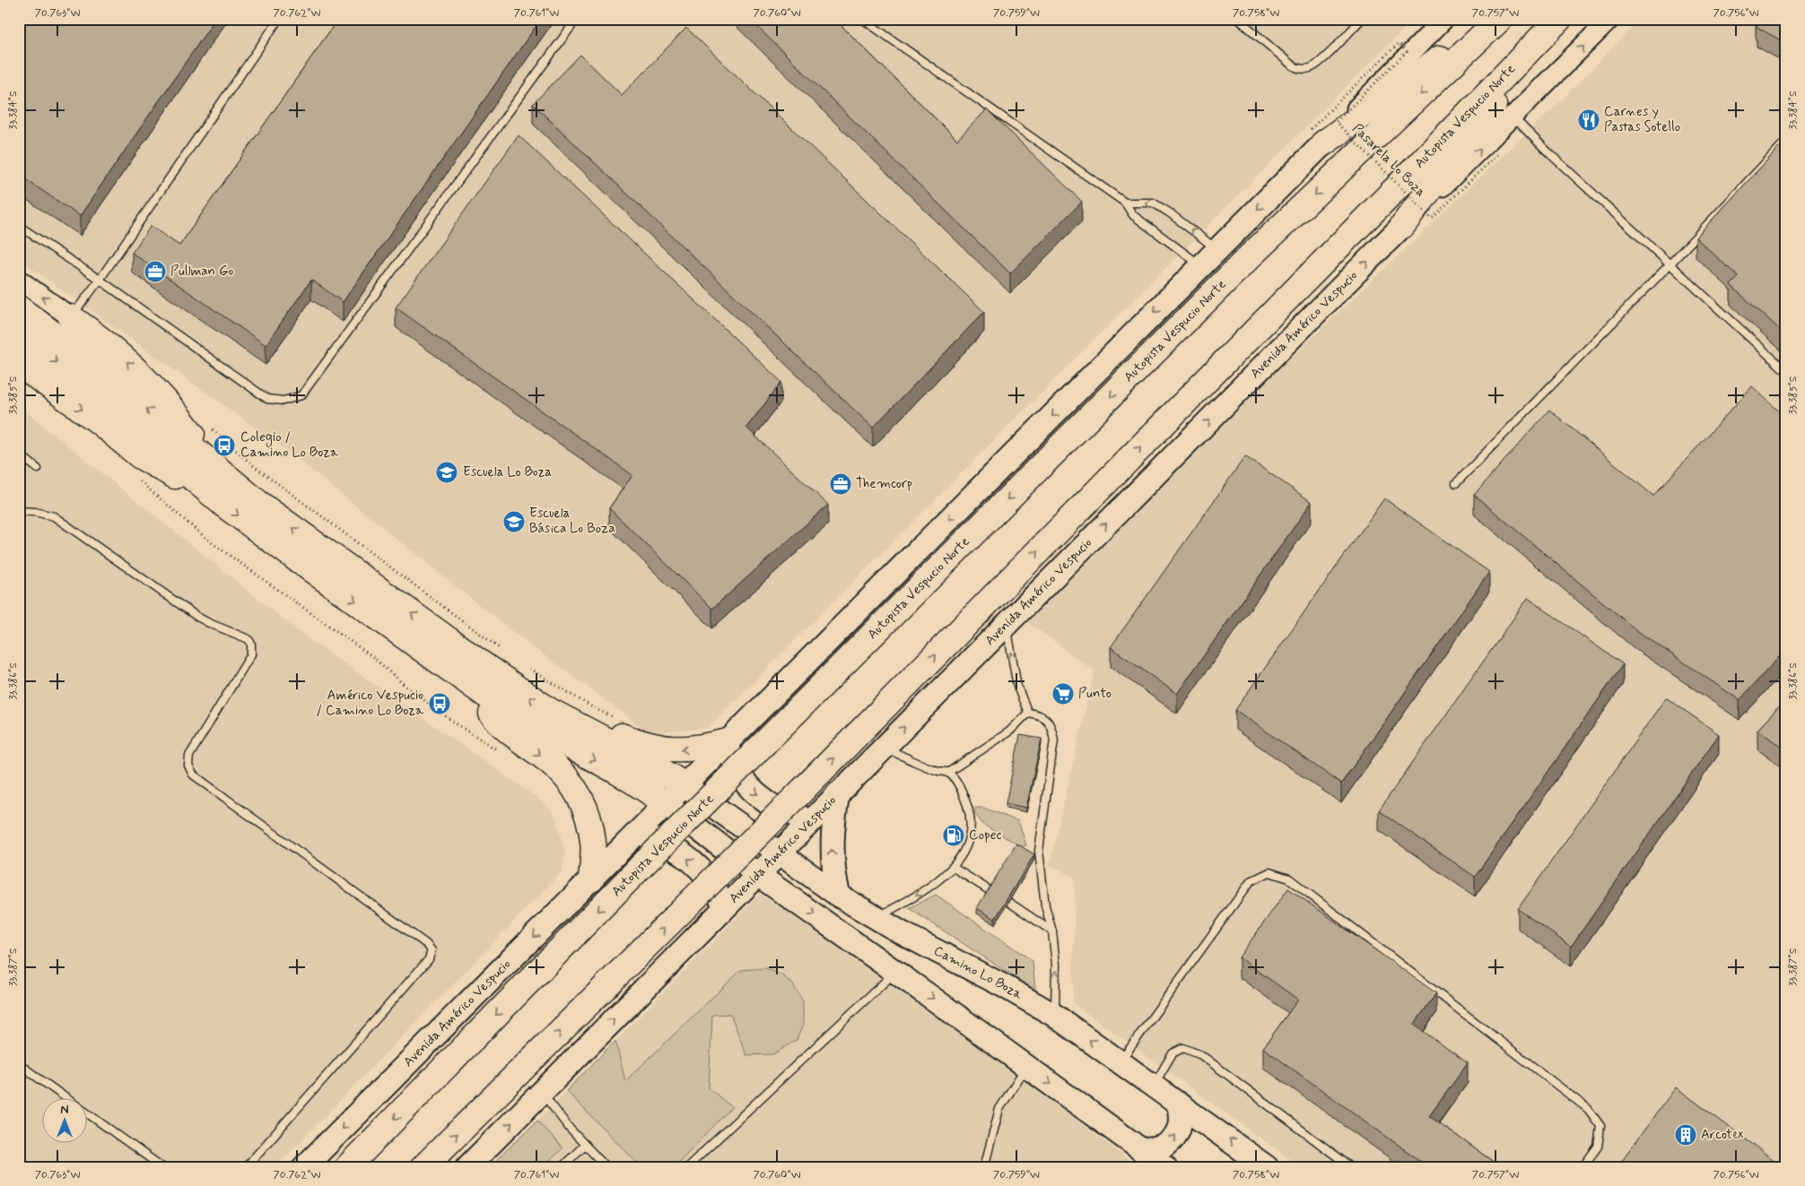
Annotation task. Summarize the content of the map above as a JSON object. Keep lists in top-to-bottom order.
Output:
{
  "streets": {
    "highway": ["Autopista Vespucio Norte"],
    "main road": ["Avenida Américo Vespucio", "Camino Lo Boza"],
    "path": ["Pasarela Lo Boza"]
  },
  "crossings": [
    ["Pasarela Lo Boza", "Avenida Américo Vespucio"],
    ["Avenida Américo Vespucio", "Camino Lo Boza"]
  ],
  "places": {
    "restaurant": ["Carnes y Pastas Sotello"],
    "office": ["Pullman Go", "Themcorp"],
    "bus stop": ["Colegio / Camino Lo Boza", "Américo Vespucio / Camino Lo Boza"],
    "school or university": ["Escuela Lo Boza", "Escuela Básica Lo Boza"],
    "supermarket": ["Punto"],
    "fuel station": ["Copec"],
    "building": ["Arcotex"]
  },
  "north": "top",
  "coordinates": [
    "70.763°W",
    "70.762°W",
    "70.761°W",
    "70.760°W",
    "70.759°W",
    "70.758°W",
    "70.757°W",
    "70.756°W",
    "33.384°S",
    "33.385°S",
    "33.386°S",
    "33.387°S"
  ]
}
